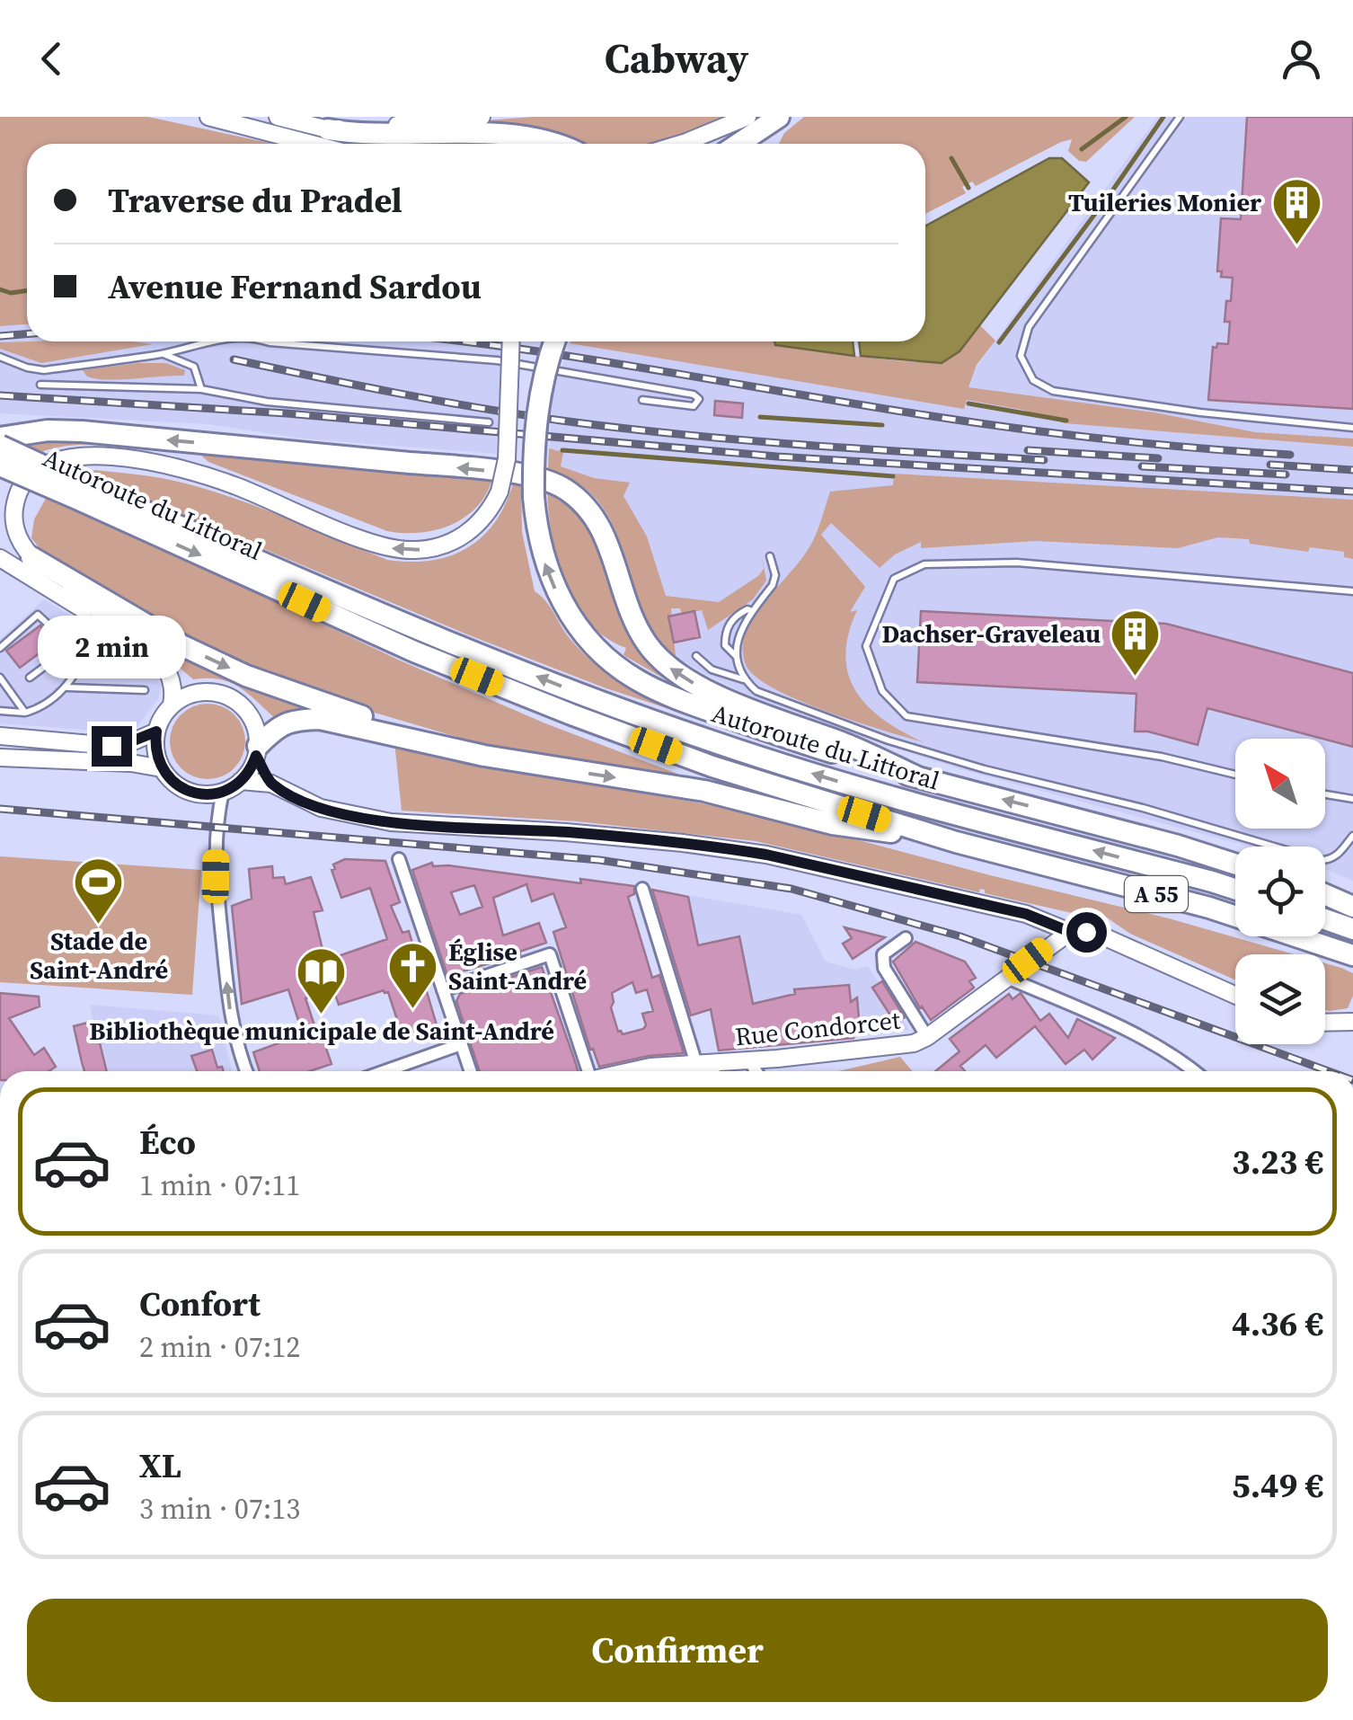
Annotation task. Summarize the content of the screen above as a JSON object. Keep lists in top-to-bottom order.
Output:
{
  "streets": {
    "highway": ["Autoroute du Littoral", "A 55"],
    "main road": ["Rue Condorcet"]
  },
  "places": {
    "building": ["Tuileries Monier", "Dachser-Graveleau"],
    "sports": ["Stade de Saint-André"],
    "church": ["Église Saint-André"],
    "library": ["Bibliothèque municipale de Saint-André"]
  },
  "north": "top left",
  "page": {
    "header": "Cabway",
    "banner": ["Traverse du Pradel", "Avenue Fernand Sardou"],
    "bubble": "2 min",
    "list": [
      {
        "name": "Éco",
        "note": "1 min · 07:11",
        "value": "3.23 €"
      },
      {
        "name": "Confort",
        "note": "2 min · 07:12",
        "value": "4.36 €"
      },
      {
        "name": "XL",
        "note": "3 min · 07:13",
        "value": "5.49 €"
      }
    ],
    "buttons": "Confirmer"
  }
}
